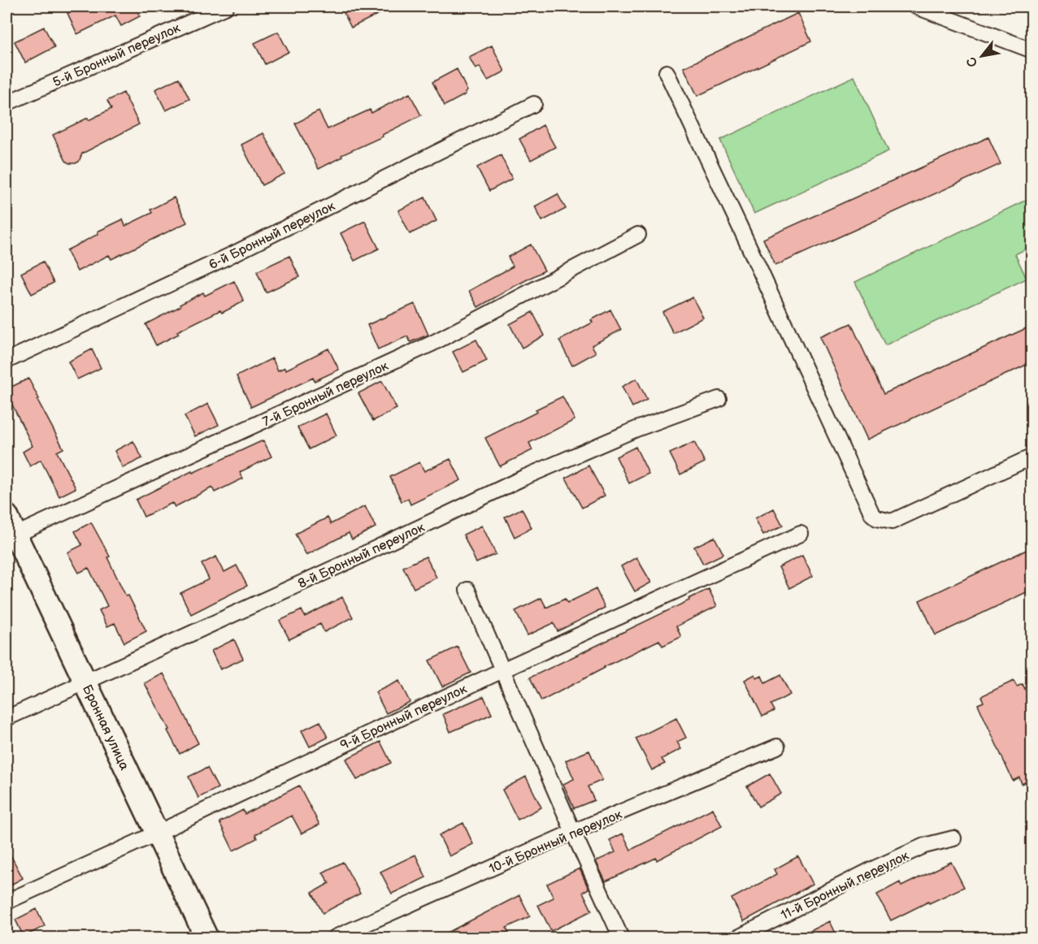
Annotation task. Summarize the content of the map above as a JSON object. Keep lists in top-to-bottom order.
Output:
{
  "streets": {
    "street": [
      "5-й Бронный переулок",
      "6-й Бронный переулок",
      "7-й Бронный переулок",
      "8-й Бронный переулок",
      "9-й Бронный переулок",
      "Бронная улица",
      "10-й Бронный переулок",
      "11-й Бронный переулок"
    ]
  },
  "crossings": [
    ["7-й Бронный переулок", "Бронная улица"],
    ["8-й Бронный переулок", "Бронная улица"],
    ["9-й Бронный переулок", "Бронная улица"]
  ],
  "north": "bottom left"
}
